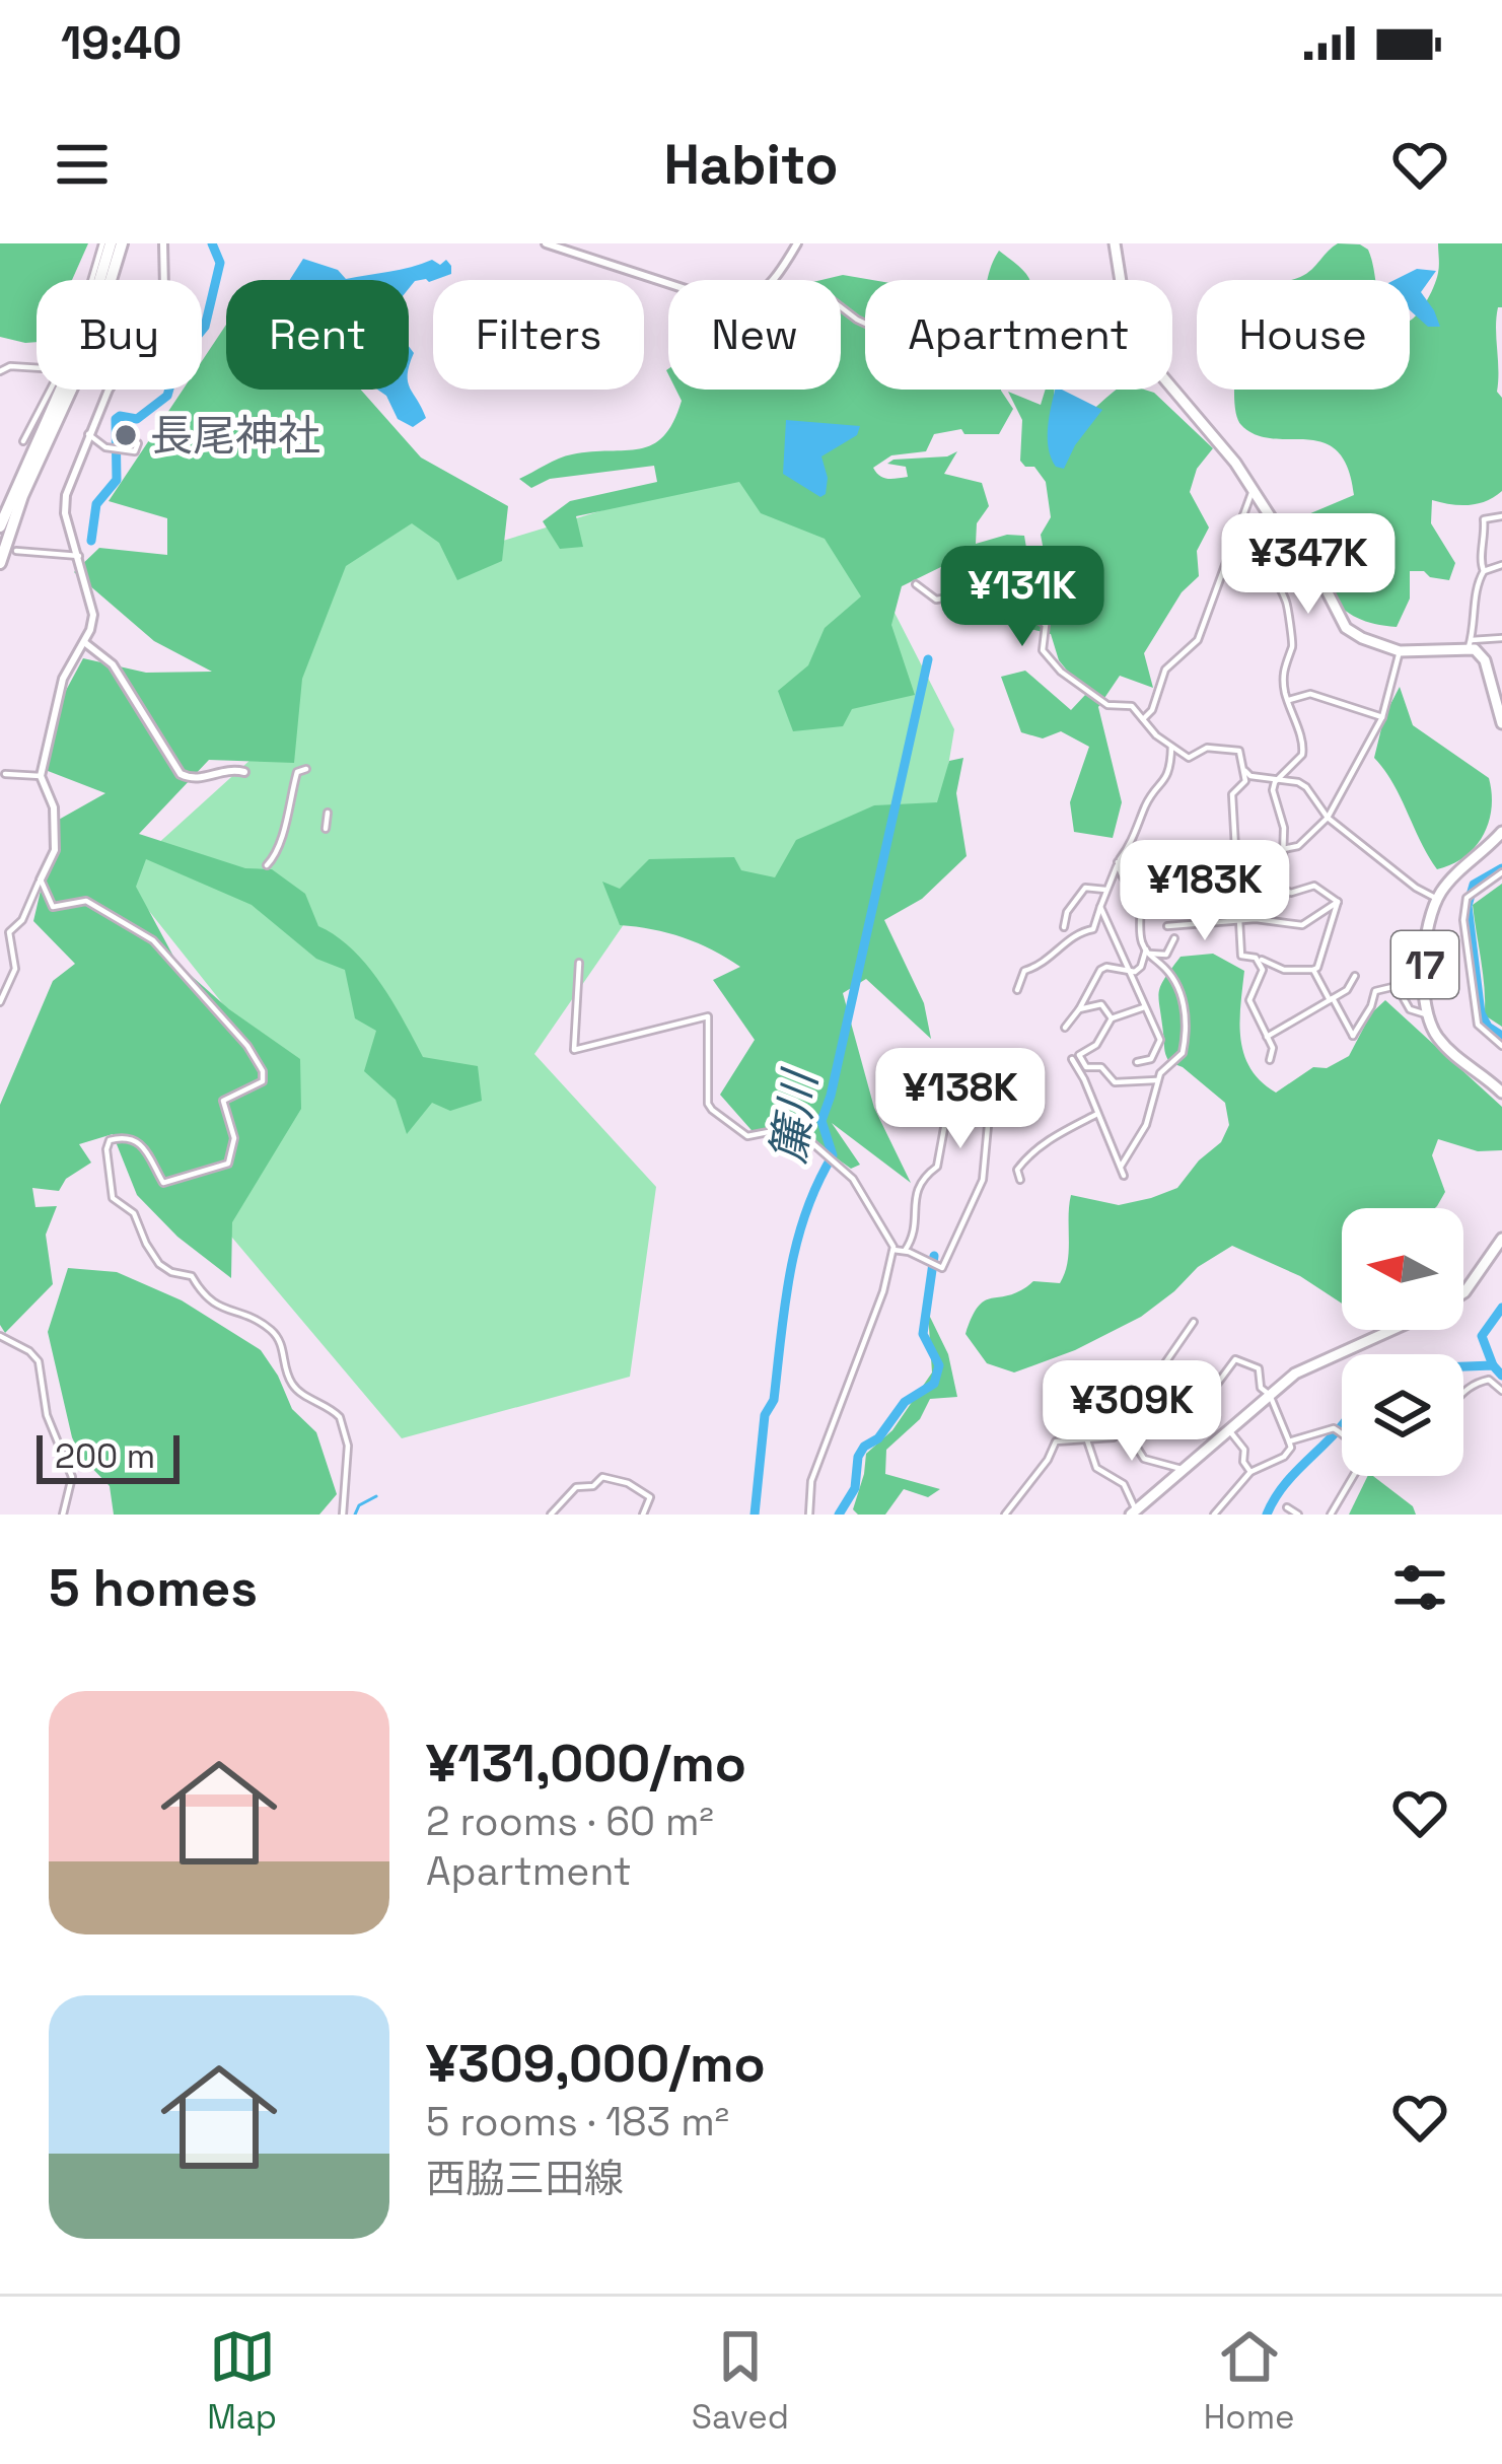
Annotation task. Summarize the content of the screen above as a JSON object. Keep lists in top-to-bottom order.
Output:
{
  "streets": {
    "main road": ["17"]
  },
  "water": ["簾川"],
  "places": ["長尾神社"],
  "scale_bar": "200 m",
  "north": "left",
  "page": {
    "status": "19:40",
    "header": "Habito",
    "chip": [
      "Buy",
      "Rent",
      "Filters",
      "New",
      "Apartment",
      "House"
    ],
    "price": [
      "¥347K",
      "¥131K",
      "¥183K",
      "¥138K",
      "¥309K"
    ],
    "scale": "200 m",
    "heading": "5 homes",
    "list": [
      {
        "name": "¥131,000/mo",
        "note": "2 rooms · 60 m² · Apartment"
      },
      {
        "name": "¥309,000/mo",
        "note": "5 rooms · 183 m² · 西脇三田線"
      }
    ],
    "tabs": ["Map", "Saved", "Home"]
  }
}
